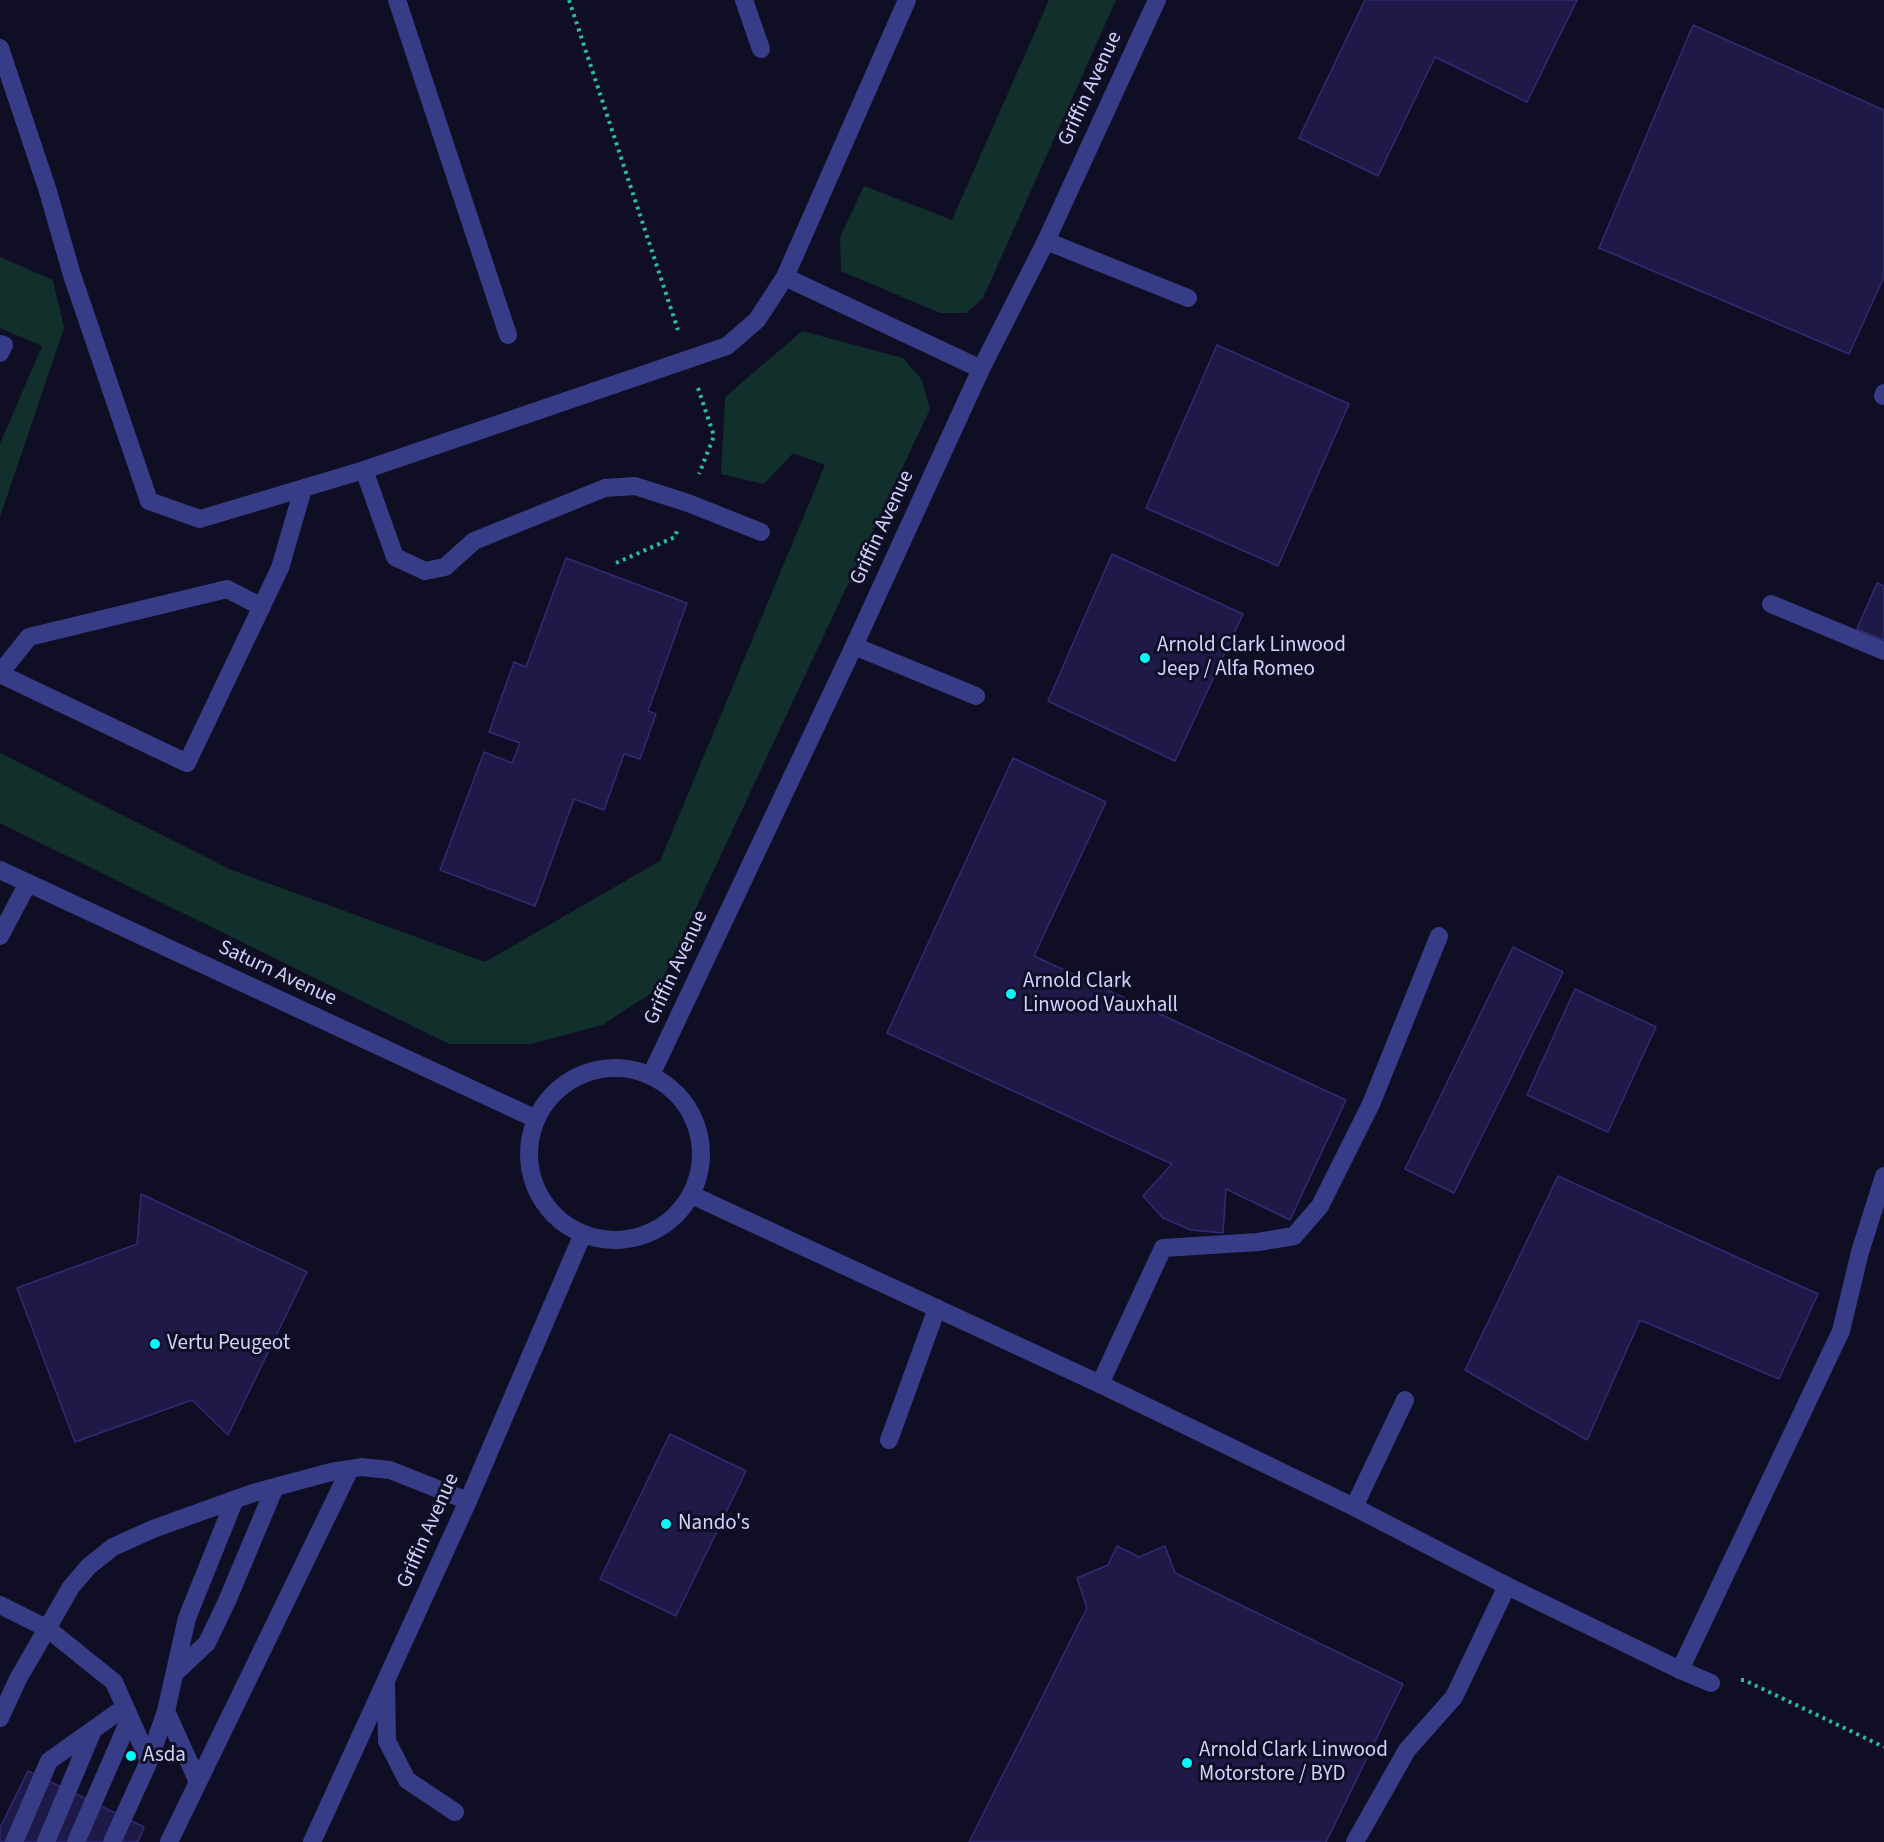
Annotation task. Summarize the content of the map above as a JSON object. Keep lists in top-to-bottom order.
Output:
{
  "streets": {
    "street": ["Griffin Avenue", "Saturn Avenue"]
  },
  "crossings": [
    ["Griffin Avenue", "Saturn Avenue"]
  ],
  "places": [
    "Arnold Clark Linwood Jeep / Alfa Romeo",
    "Arnold Clark Linwood Vauxhall",
    "Vertu Peugeot",
    "Nando's",
    "Asda",
    "Arnold Clark Linwood Motorstore / BYD"
  ]
}
